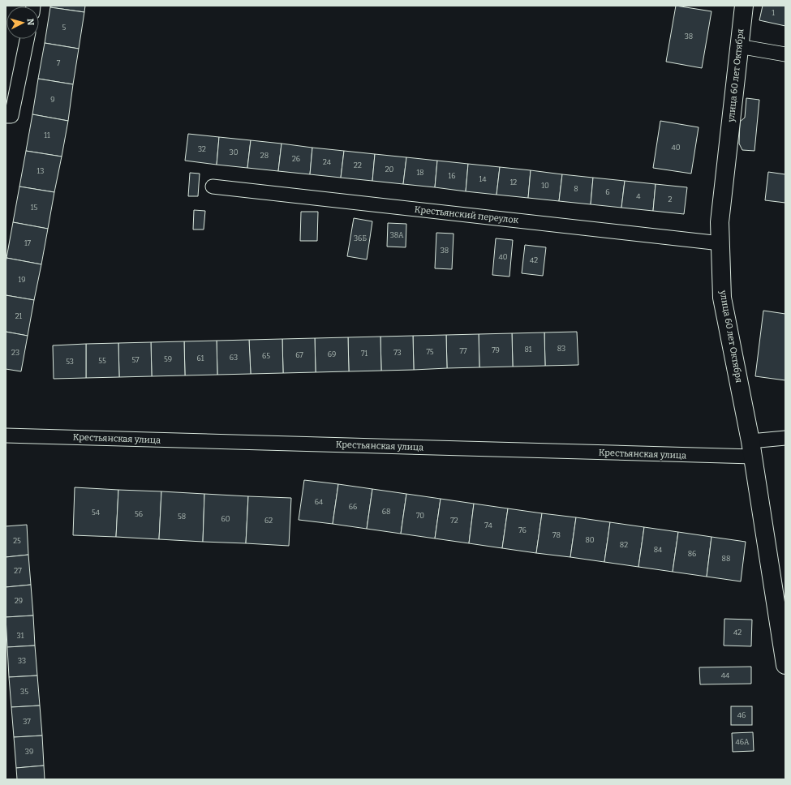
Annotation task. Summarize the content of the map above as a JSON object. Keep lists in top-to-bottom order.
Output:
{
  "streets": {
    "main road": ["улица 60 лет Октября"],
    "street": ["Крестьянский переулок", "Крестьянская улица"]
  },
  "crossings": [
    ["улица 60 лет Октября", "Крестьянский переулок"],
    ["улица 60 лет Октября", "Крестьянская улица"]
  ],
  "house_numbers": [
    "1",
    "5",
    "38",
    "7",
    "9",
    "11",
    "40",
    "32",
    "30",
    "28",
    "26",
    "24",
    "22",
    "20",
    "13",
    "18",
    "16",
    "14",
    "12",
    "10",
    "8",
    "6",
    "4",
    "2",
    "15",
    "38А",
    "36Б",
    "17",
    "38",
    "40",
    "42",
    "19",
    "21",
    "83",
    "81",
    "79",
    "77",
    "75",
    "23",
    "73",
    "71",
    "69",
    "67",
    "65",
    "63",
    "61",
    "59",
    "57",
    "55",
    "53",
    "64",
    "66",
    "68",
    "54",
    "56",
    "70",
    "58",
    "60",
    "62",
    "72",
    "74",
    "76",
    "78",
    "80",
    "25",
    "82",
    "84",
    "86",
    "88",
    "27",
    "29",
    "42",
    "31",
    "33",
    "44",
    "35",
    "46",
    "37",
    "46А",
    "39"
  ],
  "north": "right"
}
